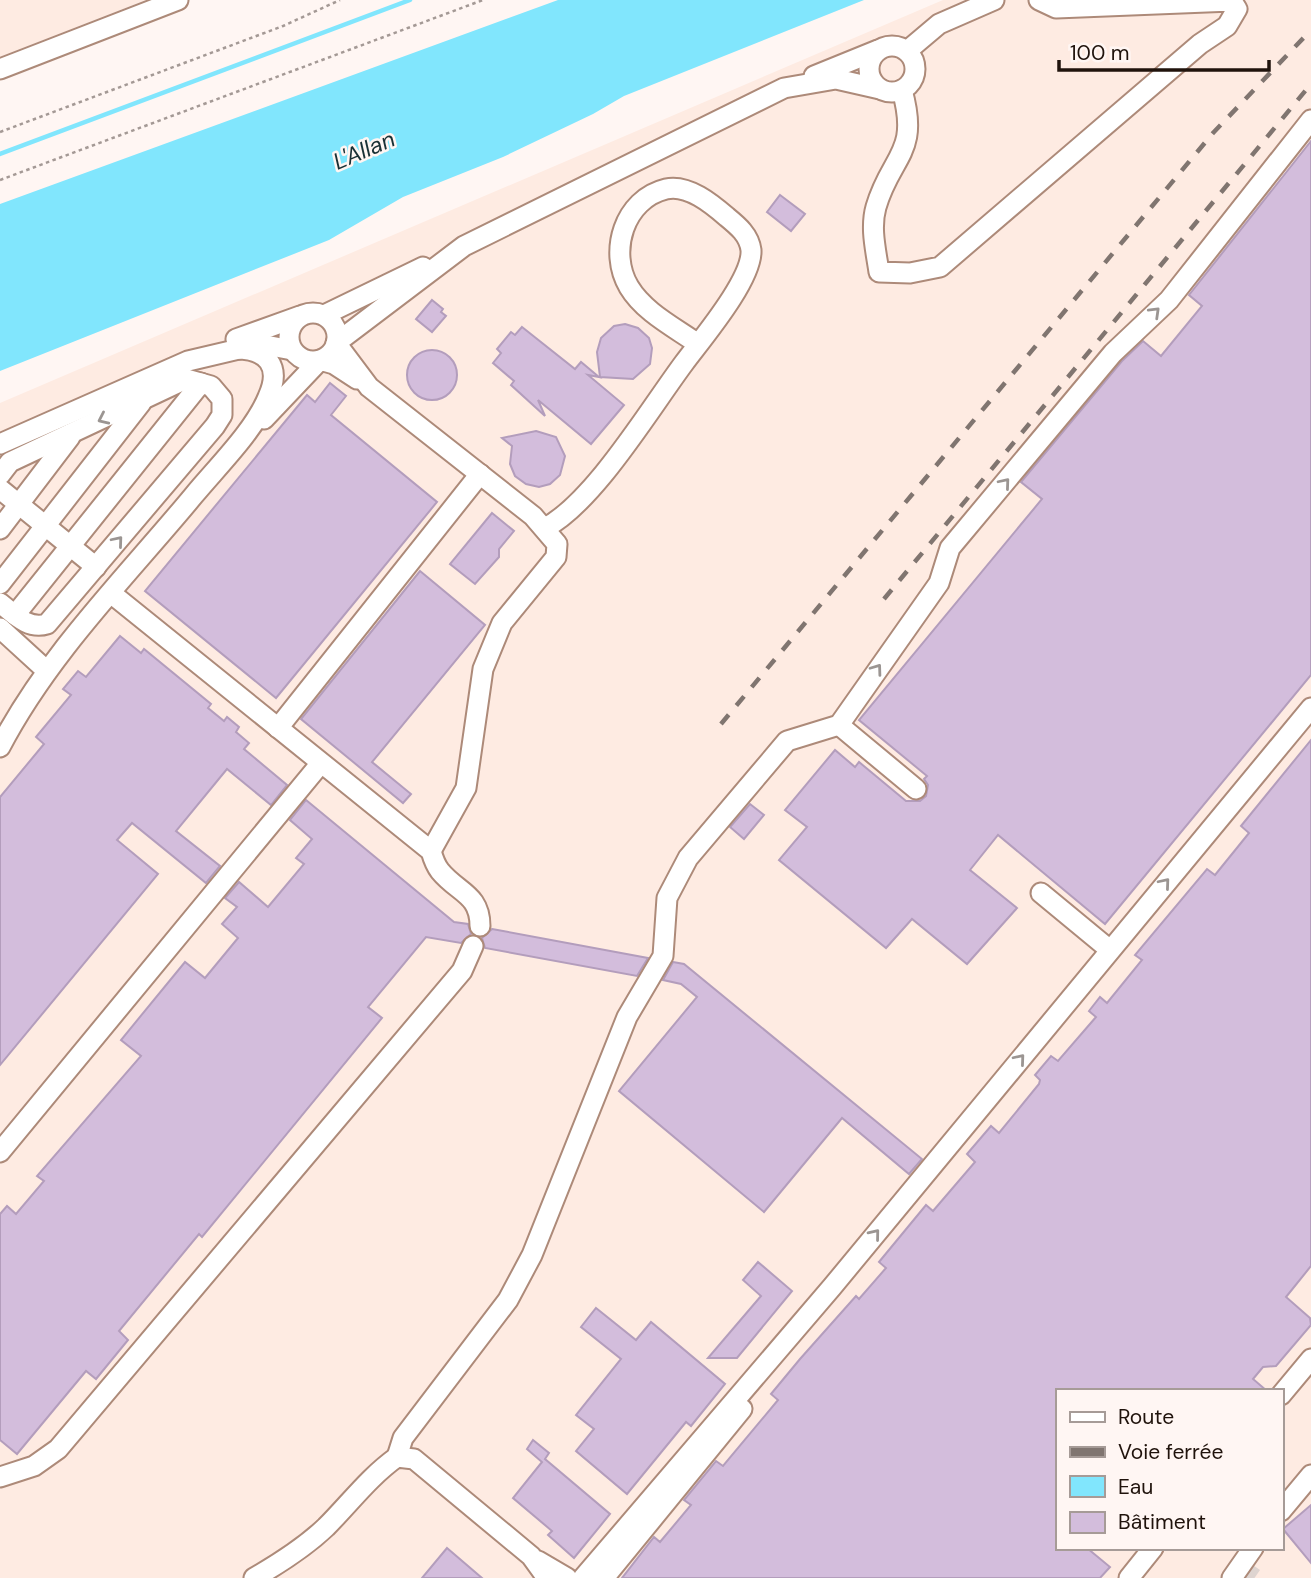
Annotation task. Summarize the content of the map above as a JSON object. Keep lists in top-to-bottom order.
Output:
{
  "water": ["L'Allan"],
  "legend": [
    "Route",
    "Voie ferrée",
    "Eau",
    "Bâtiment"
  ],
  "scale_bar": "100 m"
}
